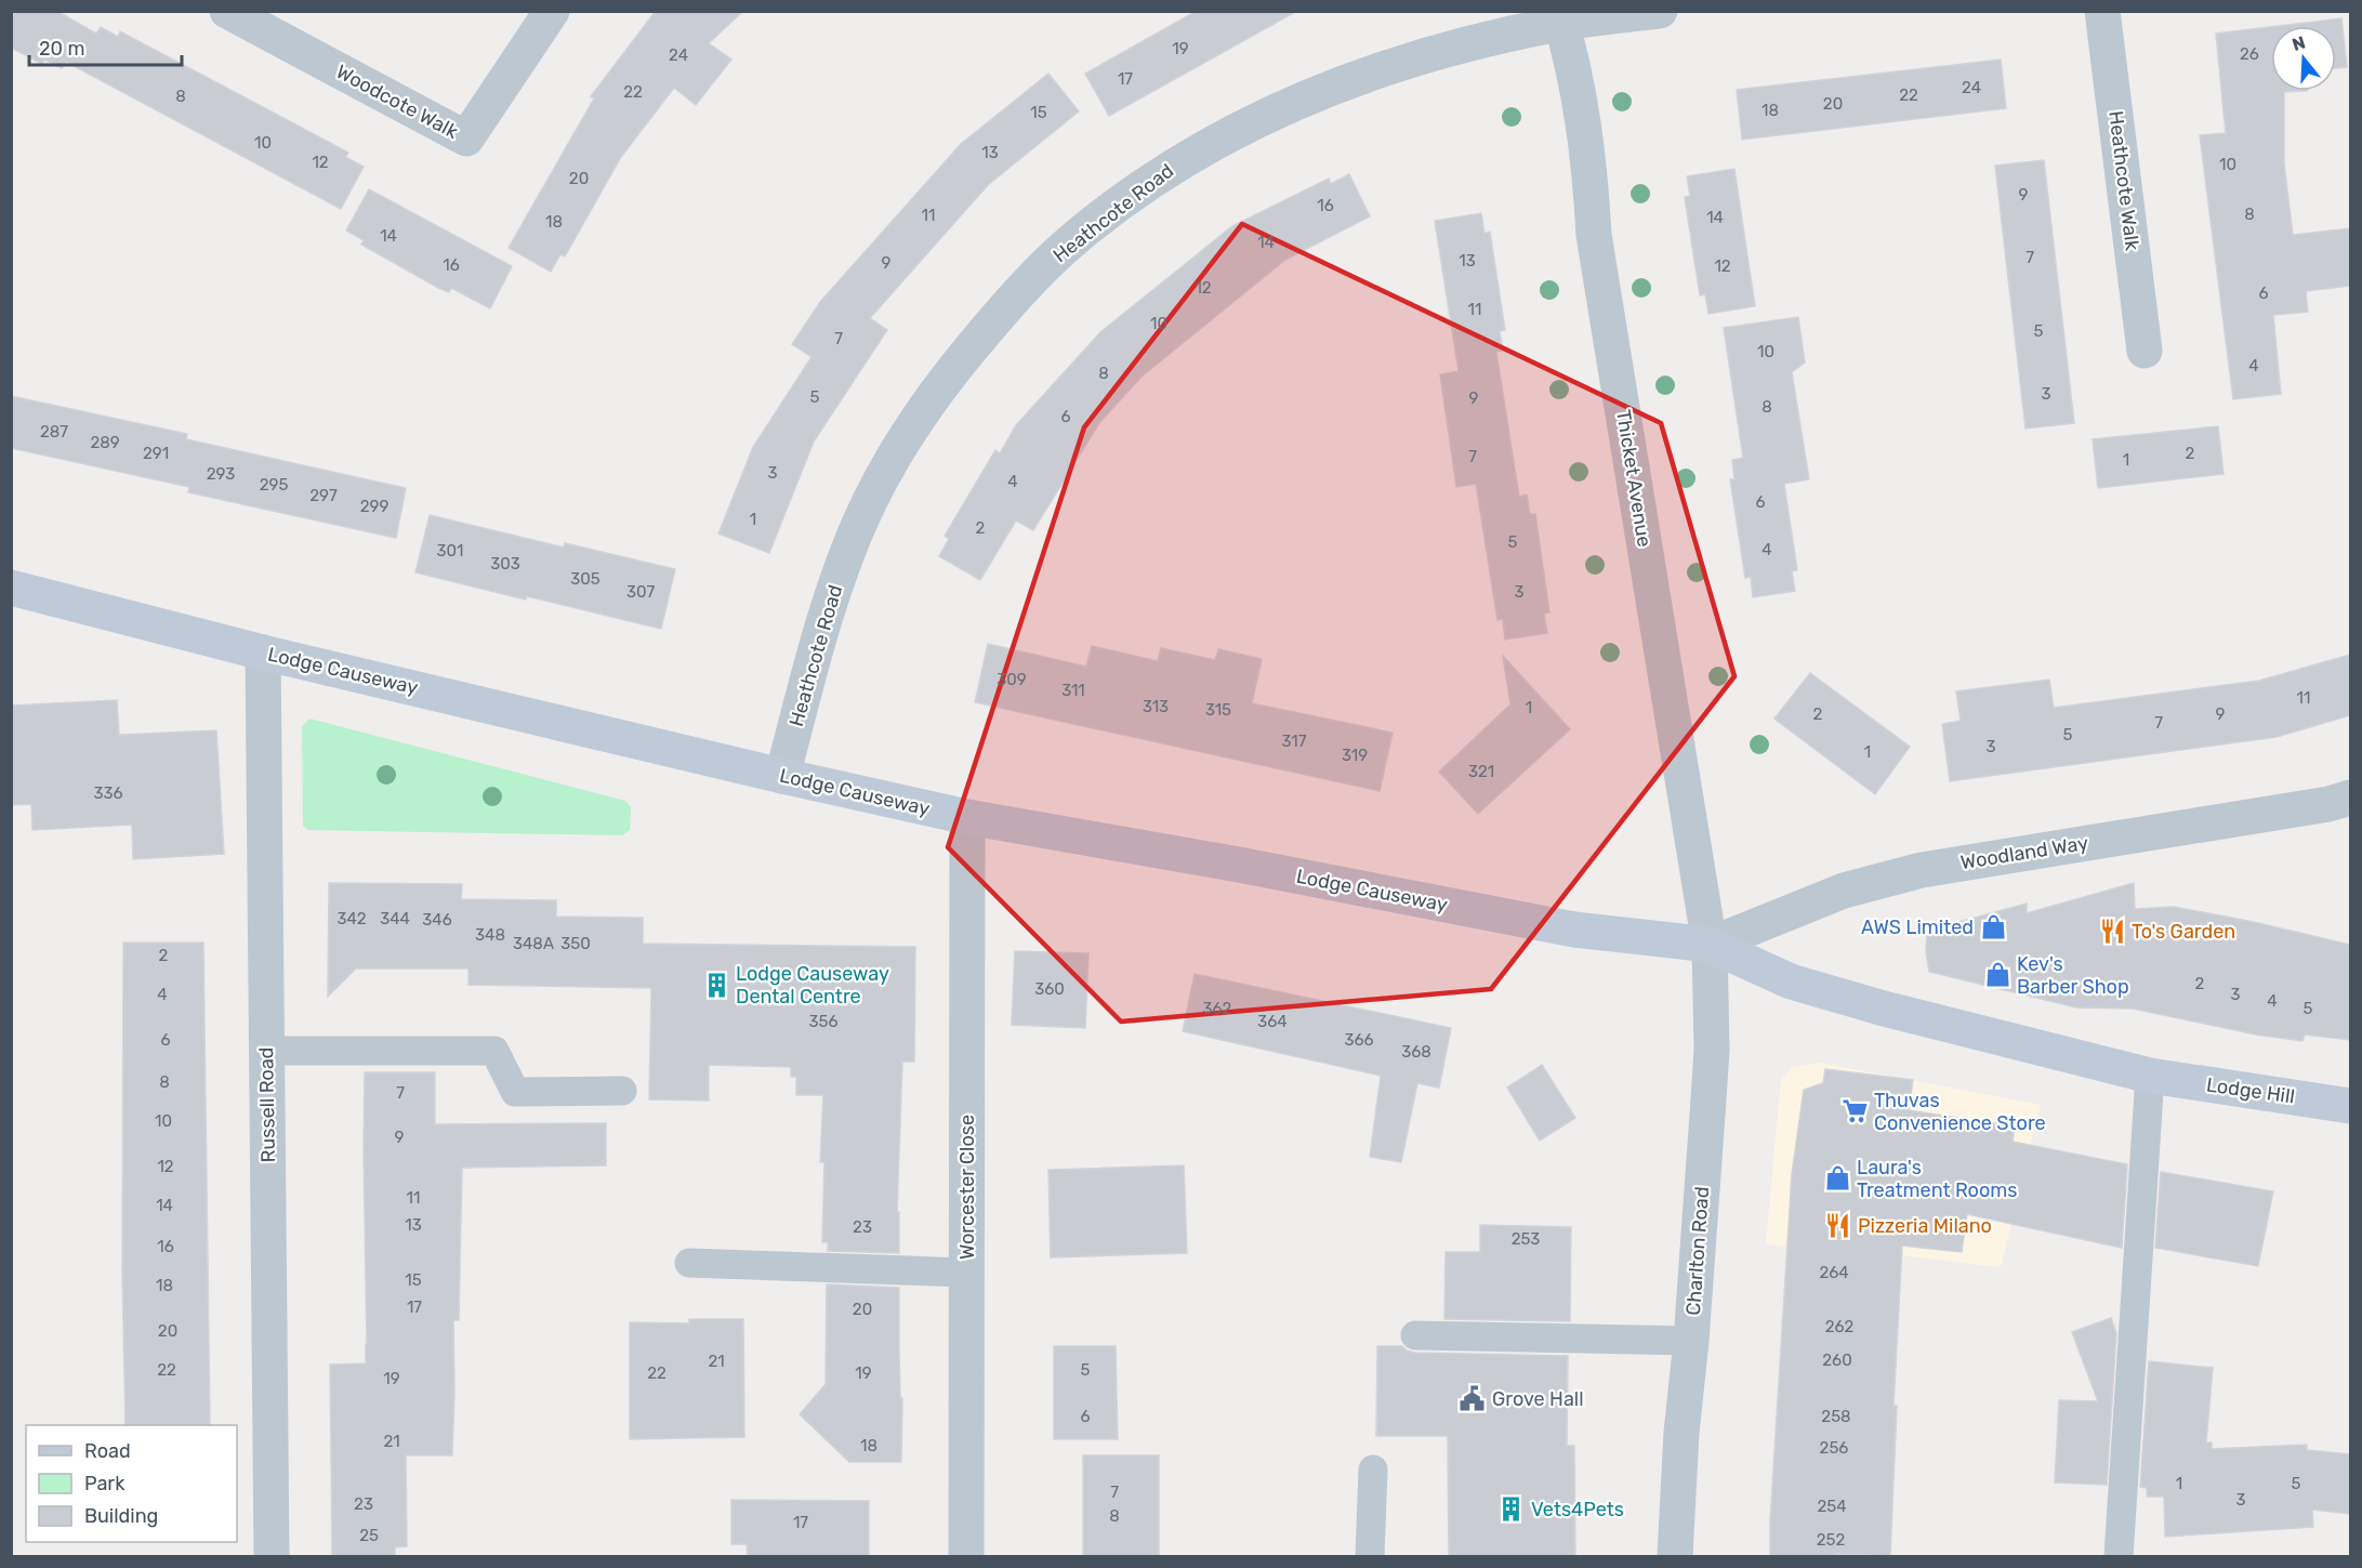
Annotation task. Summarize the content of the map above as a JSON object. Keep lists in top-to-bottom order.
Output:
{
  "streets": {
    "main road": ["Lodge Causeway", "Lodge Hill"],
    "street": [
      "Woodcote Walk",
      "Heathcote Walk",
      "Heathcote Road",
      "Thicket Avenue",
      "Woodland Way",
      "Russell Road",
      "Worcester Close",
      "Charlton Road"
    ]
  },
  "crossings": [
    ["Heathcote Road", "Thicket Avenue"],
    ["Heathcote Road", "Lodge Causeway"],
    ["Thicket Avenue", "Lodge Causeway"],
    ["Thicket Avenue", "Woodland Way"],
    ["Thicket Avenue", "Charlton Road"],
    ["Lodge Causeway", "Woodland Way"],
    ["Lodge Causeway", "Lodge Hill"],
    ["Lodge Causeway", "Russell Road"],
    ["Lodge Causeway", "Worcester Close"],
    ["Lodge Causeway", "Charlton Road"],
    ["Woodland Way", "Charlton Road"]
  ],
  "places": {
    "shop": ["AWS Limited", "Kev's Barber Shop", "Laura's Treatment Rooms"],
    "restaurant": ["To's Garden", "Pizzeria Milano"],
    "building": ["Lodge Causeway Dental Centre", "Vets4Pets"],
    "supermarket": ["Thuvas Convenience Store"],
    "public building": ["Grove Hall"]
  },
  "house_numbers": [
    "19",
    "26",
    "24",
    "17",
    "24",
    "22",
    "22",
    "8",
    "20",
    "18",
    "15",
    "10",
    "13",
    "12",
    "10",
    "20",
    "9",
    "16",
    "8",
    "11",
    "14",
    "18",
    "14",
    "14",
    "7",
    "13",
    "9",
    "16",
    "12",
    "12",
    "6",
    "11",
    "10",
    "5",
    "7",
    "10",
    "4",
    "8",
    "3",
    "5",
    "9",
    "8",
    "6",
    "287",
    "289",
    "291",
    "2",
    "7",
    "1",
    "3",
    "293",
    "4",
    "295",
    "297",
    "6",
    "299",
    "1",
    "2",
    "5",
    "4",
    "301",
    "303",
    "305",
    "307",
    "3",
    "309",
    "311",
    "11",
    "313",
    "1",
    "315",
    "2",
    "9",
    "7",
    "5",
    "317",
    "3",
    "1",
    "319",
    "321",
    "336",
    "342",
    "344",
    "346",
    "348",
    "348A",
    "350",
    "2",
    "2",
    "360",
    "4",
    "3",
    "4",
    "362",
    "5",
    "356",
    "364",
    "6",
    "366",
    "368",
    "8",
    "7",
    "10",
    "9",
    "12",
    "11",
    "14",
    "13",
    "23",
    "253",
    "16",
    "264",
    "15",
    "18",
    "17",
    "20",
    "262",
    "20",
    "260",
    "21",
    "22",
    "5",
    "22",
    "19",
    "19",
    "6",
    "258",
    "21",
    "18",
    "256",
    "1",
    "5",
    "7",
    "3",
    "23",
    "254",
    "8",
    "17",
    "25",
    "252"
  ],
  "legend": ["Road", "Park", "Building"],
  "scale_bar": "20 m",
  "north": "top"
}
